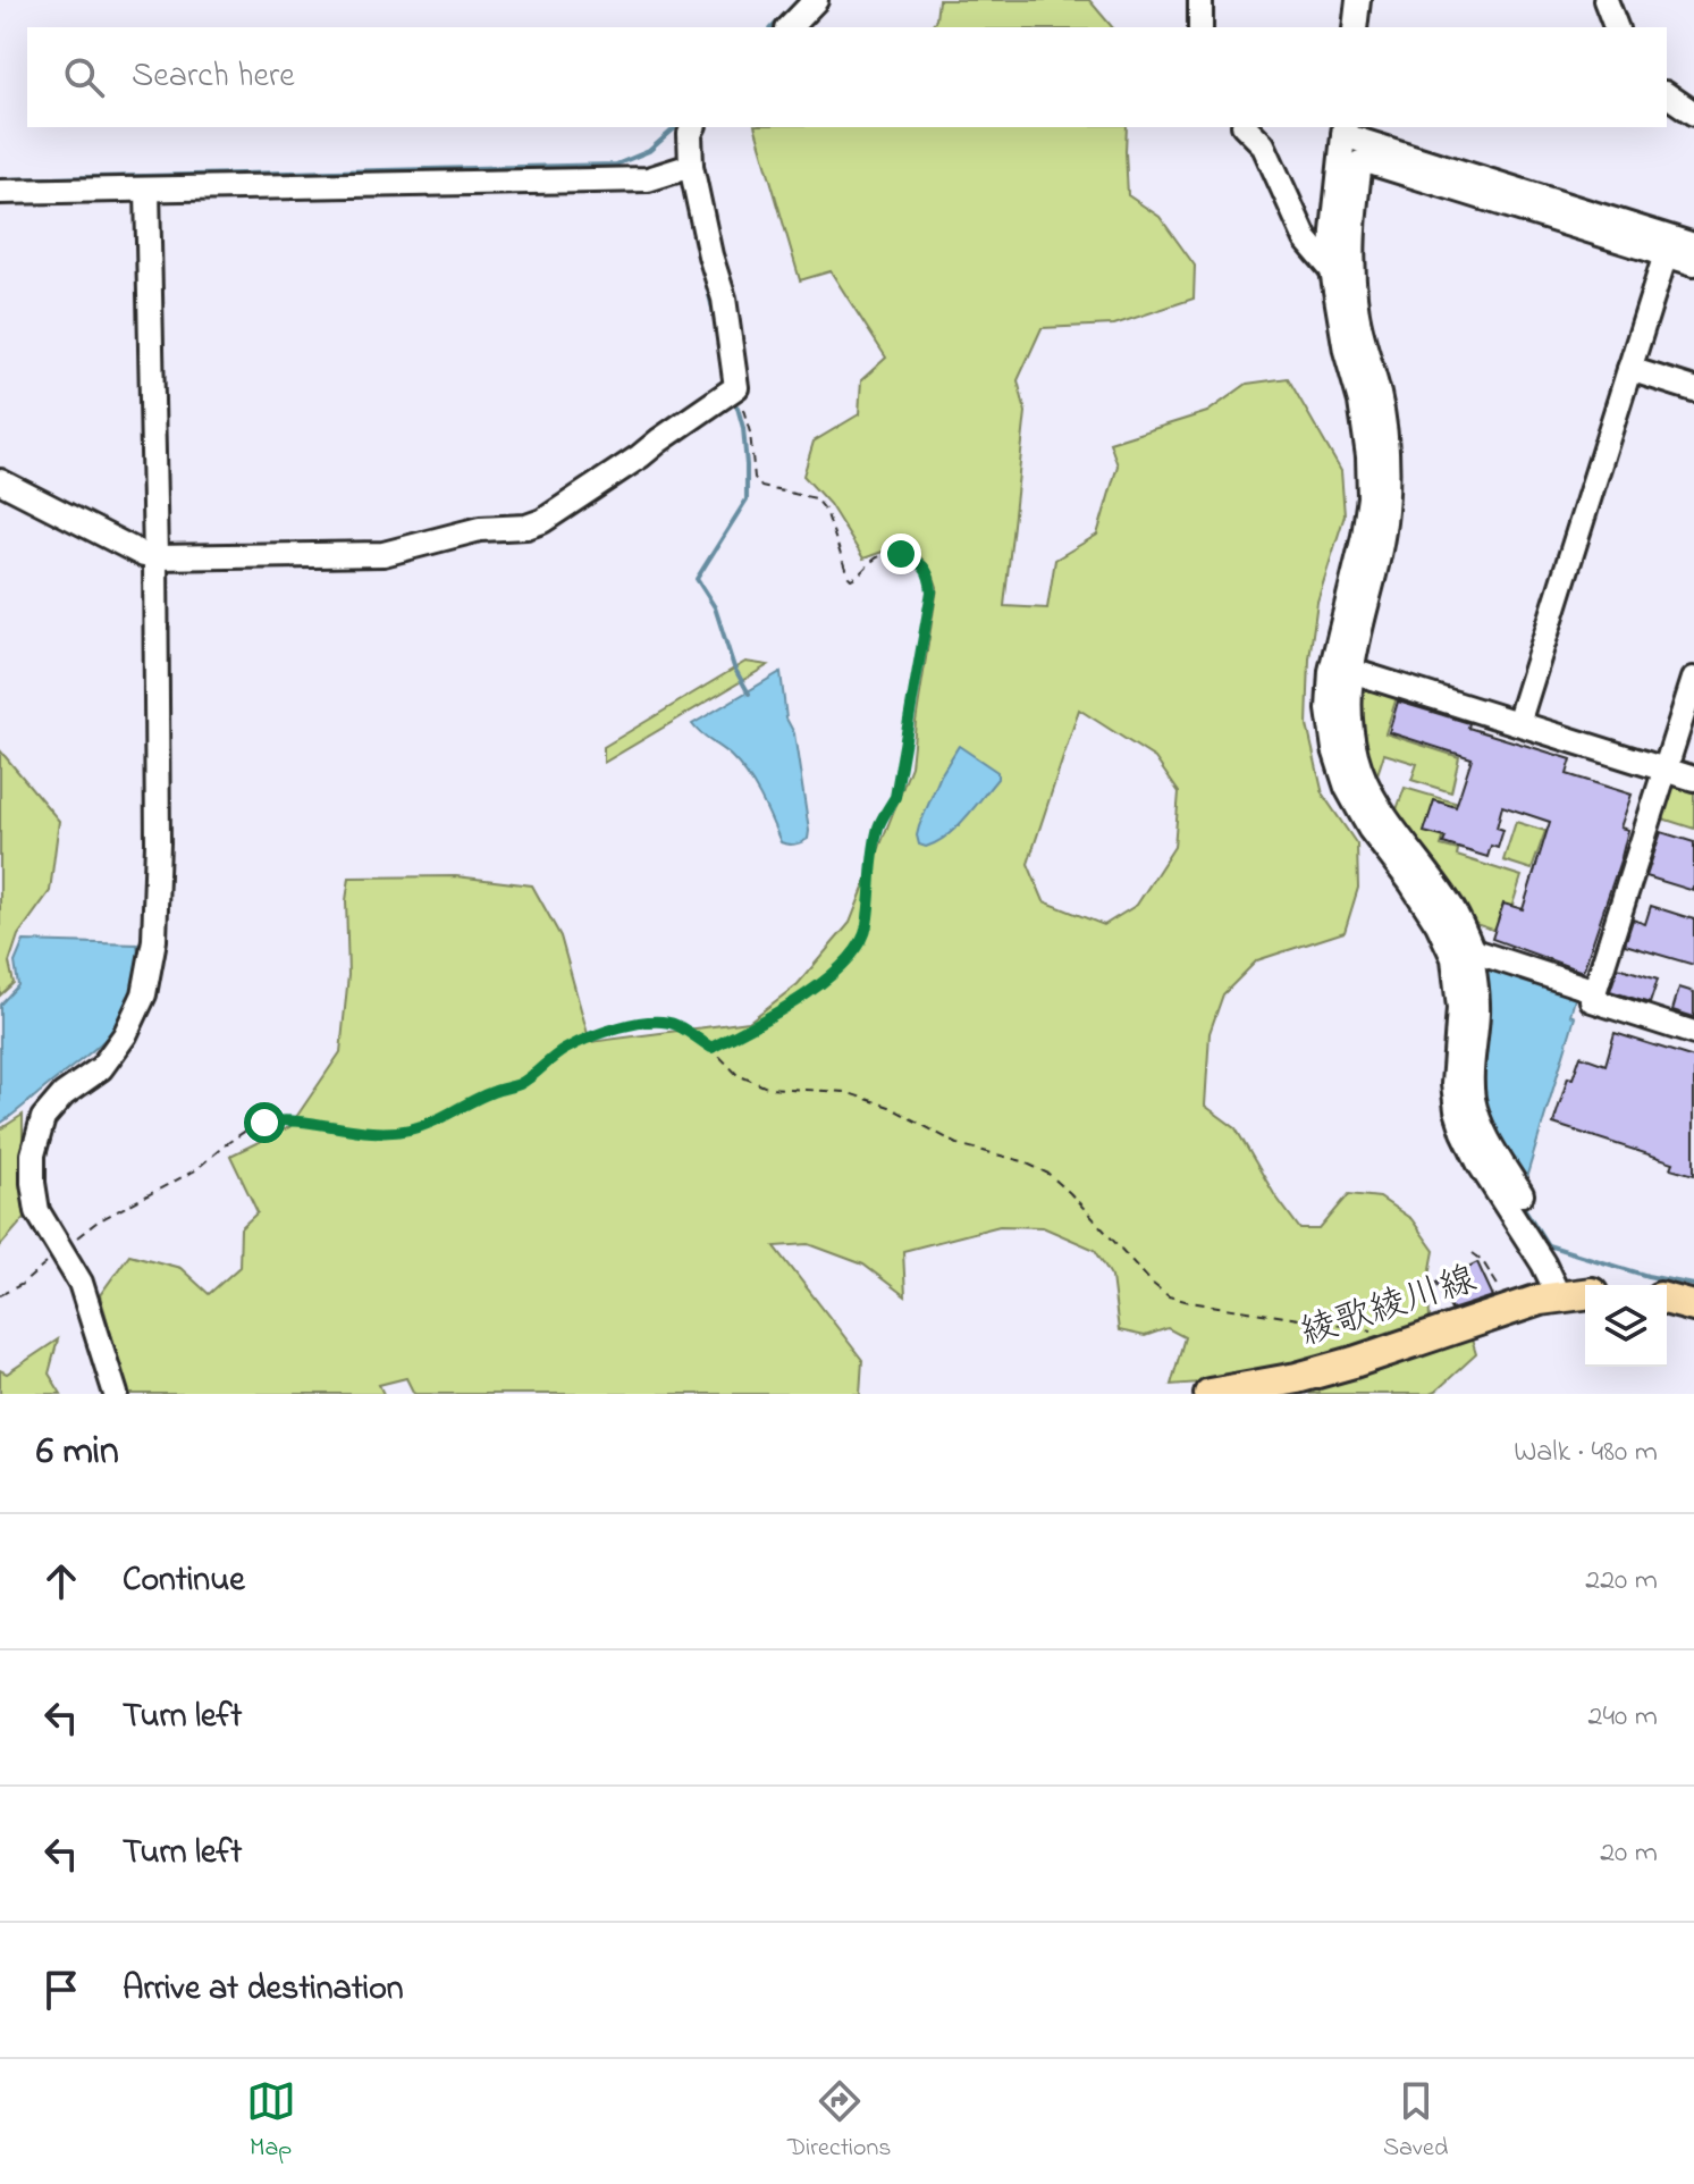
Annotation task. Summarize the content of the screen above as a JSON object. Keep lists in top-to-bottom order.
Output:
{
  "streets": {
    "main road": ["綾歌綾川線"]
  },
  "page": {
    "search": "Search here",
    "heading": ["6 min", "Walk · 480 m"],
    "list": [
      ["Continue", "220 m"],
      ["Turn left", "240 m"],
      ["Turn left", "20 m"],
      "Arrive at destination"
    ],
    "nav": ["Map", "Directions", "Saved"]
  }
}
